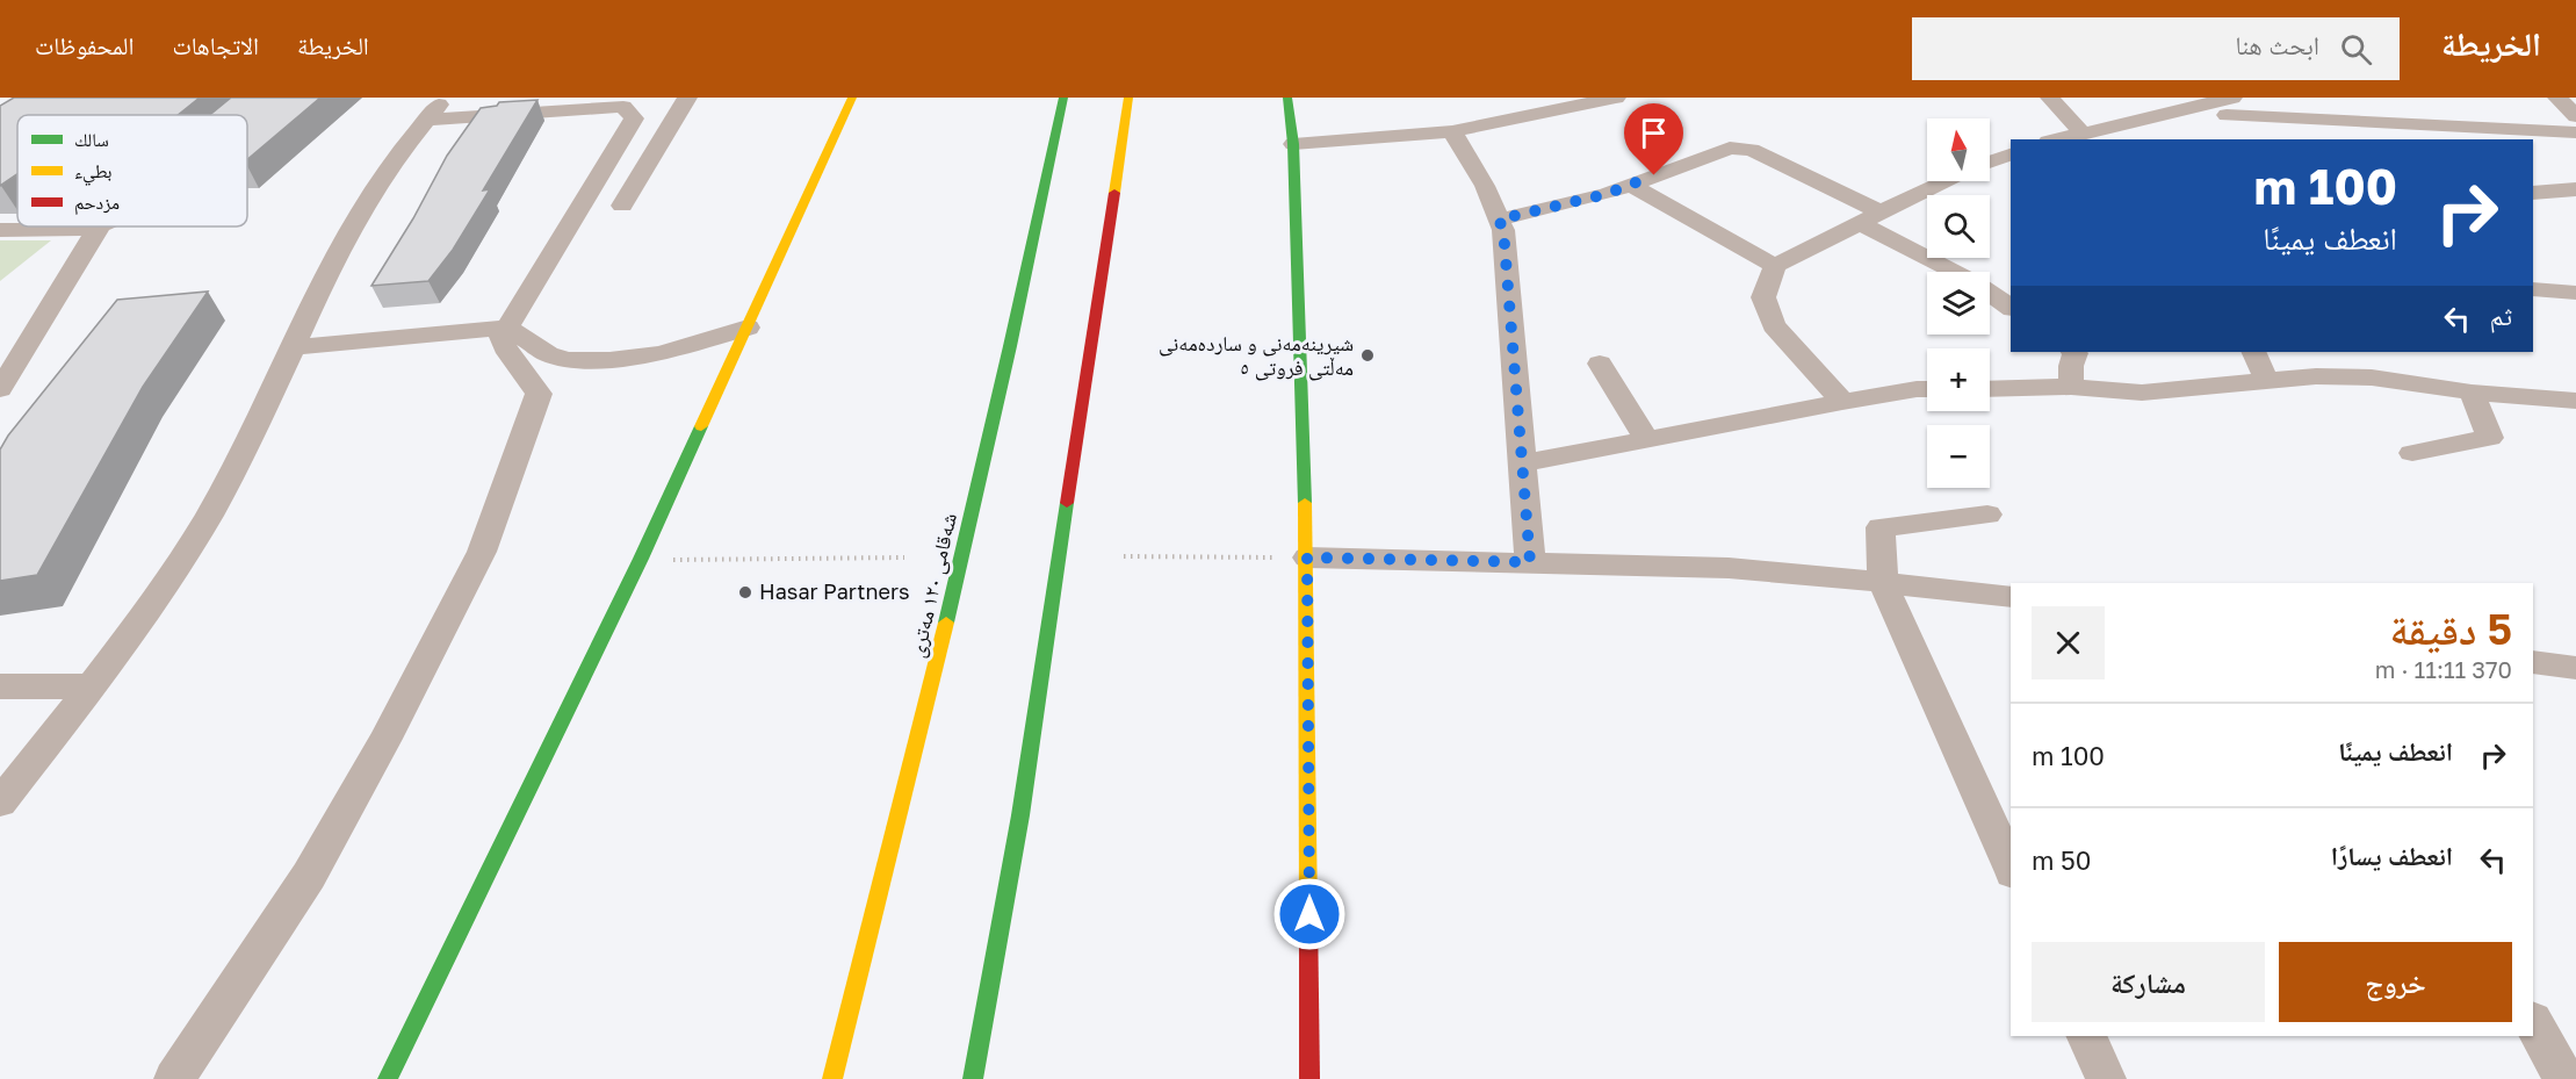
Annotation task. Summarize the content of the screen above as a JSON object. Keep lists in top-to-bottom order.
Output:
{
  "streets": {
    "main road": ["شەقامی ١٢٠ مەتری"]
  },
  "places": ["شیرینەمەنی و ساردەمەنی مەڵتی فروتی ٥", "Hasar Partners"],
  "legend": ["سالك", "بطيء", "مزدحم"],
  "north": "top",
  "page": {
    "header": "الخريطة",
    "search": "ابحث هنا",
    "nav": ["الخريطة", "الاتجاهات", "المحفوظات"],
    "map_buttons": ["+", "−"],
    "turn": ["100 m", "انعطف يمينًا"],
    "then": "ثم",
    "heading": ["5 دقيقة", "370 m · 11:11"],
    "list": [
      {
        "name": "انعطف يمينًا",
        "value": "100 m"
      },
      {
        "name": "انعطف يسارًا",
        "value": "50 m"
      }
    ],
    "buttons": ["خروج", "مشاركة"]
  }
}
